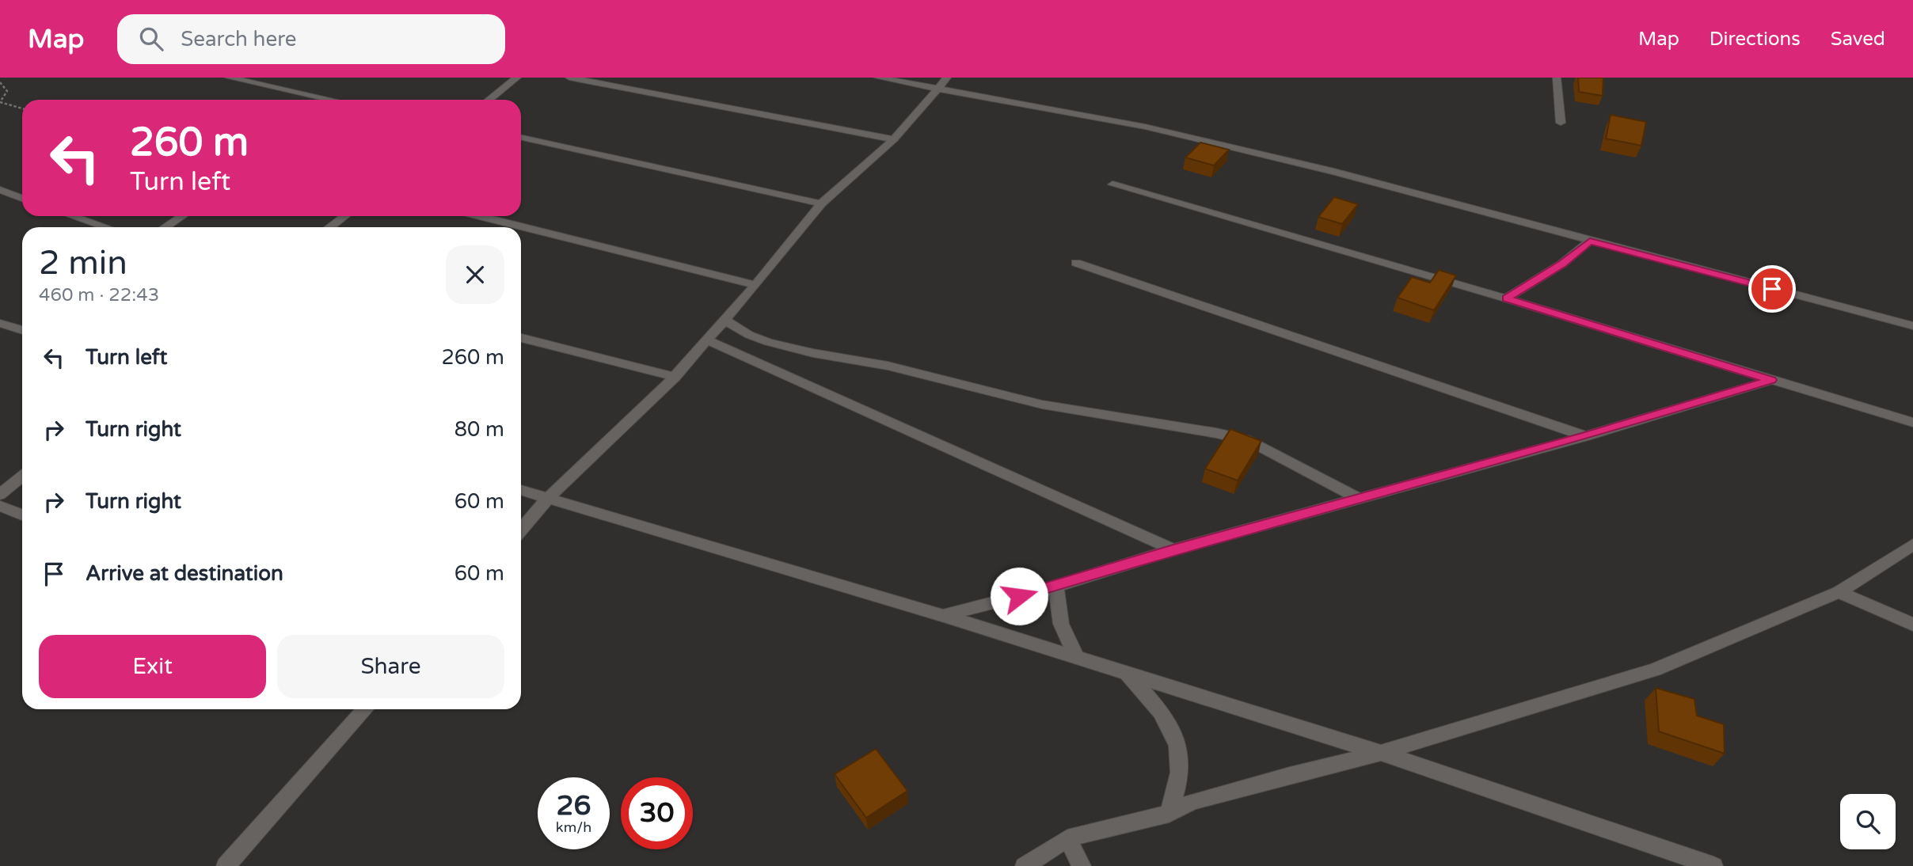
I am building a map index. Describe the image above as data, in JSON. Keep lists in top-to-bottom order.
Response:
{
  "page": {
    "header": "Map",
    "search": "Search here",
    "nav": ["Map", "Directions", "Saved"],
    "turn": ["260 m", "Turn left"],
    "heading": ["2 min", "460 m · 22:43"],
    "list": [
      {
        "name": "Turn left",
        "value": "260 m"
      },
      {
        "name": "Turn right",
        "value": "80 m"
      },
      {
        "name": "Turn right",
        "value": "60 m"
      },
      {
        "name": "Arrive at destination",
        "value": "60 m"
      }
    ],
    "buttons": ["Exit", "Share"],
    "speed": "26 km/h",
    "limit": "30"
  }
}
